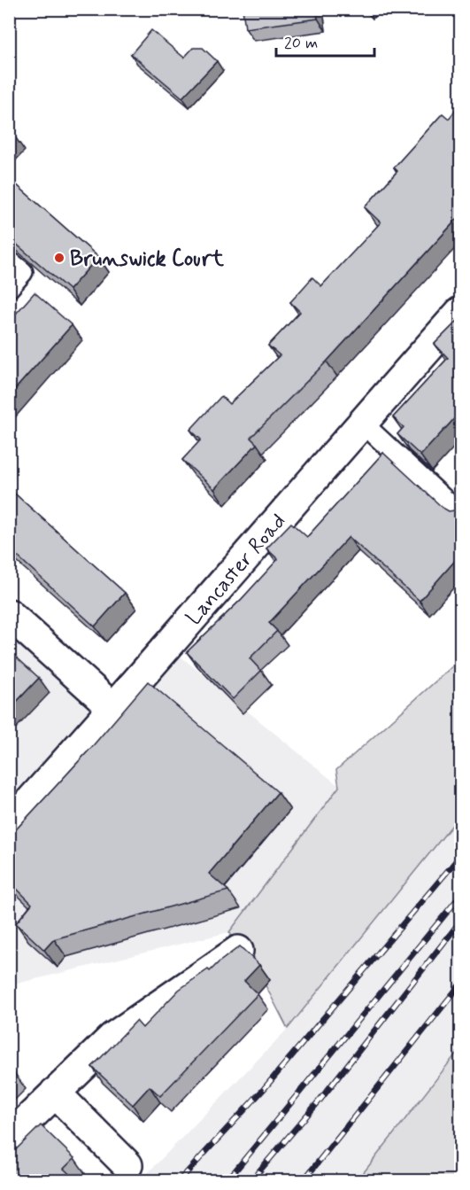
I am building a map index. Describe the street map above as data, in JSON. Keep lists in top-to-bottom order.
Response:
{
  "streets": {
    "street": ["Lancaster Road"]
  },
  "places": ["Brunswick Court"],
  "scale_bar": "20 m"
}
